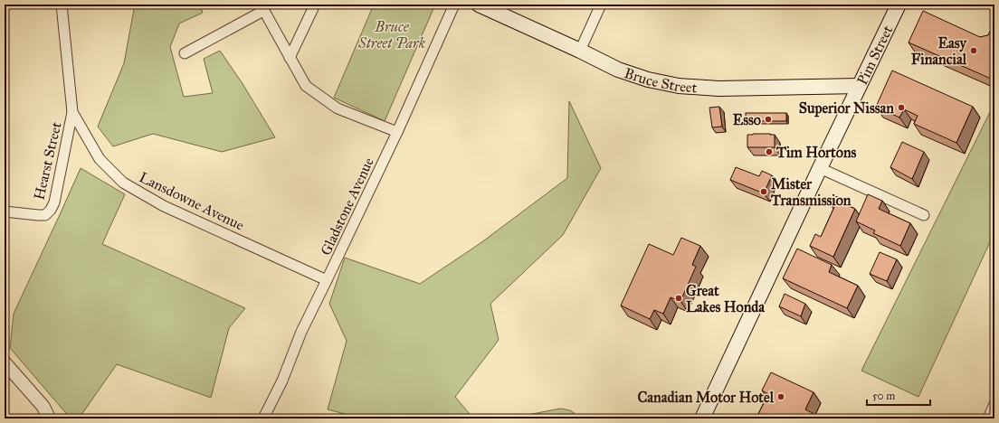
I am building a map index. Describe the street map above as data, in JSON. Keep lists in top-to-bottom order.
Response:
{
  "streets": {
    "main road": ["Pim Street", "Bruce Street"],
    "street": ["Hearst Street", "Lansdowne Avenue", "Gladstone Avenue"]
  },
  "crossings": [
    ["Pim Street", "Bruce Street"],
    ["Hearst Street", "Lansdowne Avenue"],
    ["Lansdowne Avenue", "Gladstone Avenue"]
  ],
  "parks": ["Bruce Street Park"],
  "places": [
    "Easy Financial",
    "Superior Nissan",
    "Esso",
    "Tim Hortons",
    "Mister Transmission",
    "Great Lakes Honda",
    "Canadian Motor Hotel"
  ],
  "scale_bar": "50 m"
}
